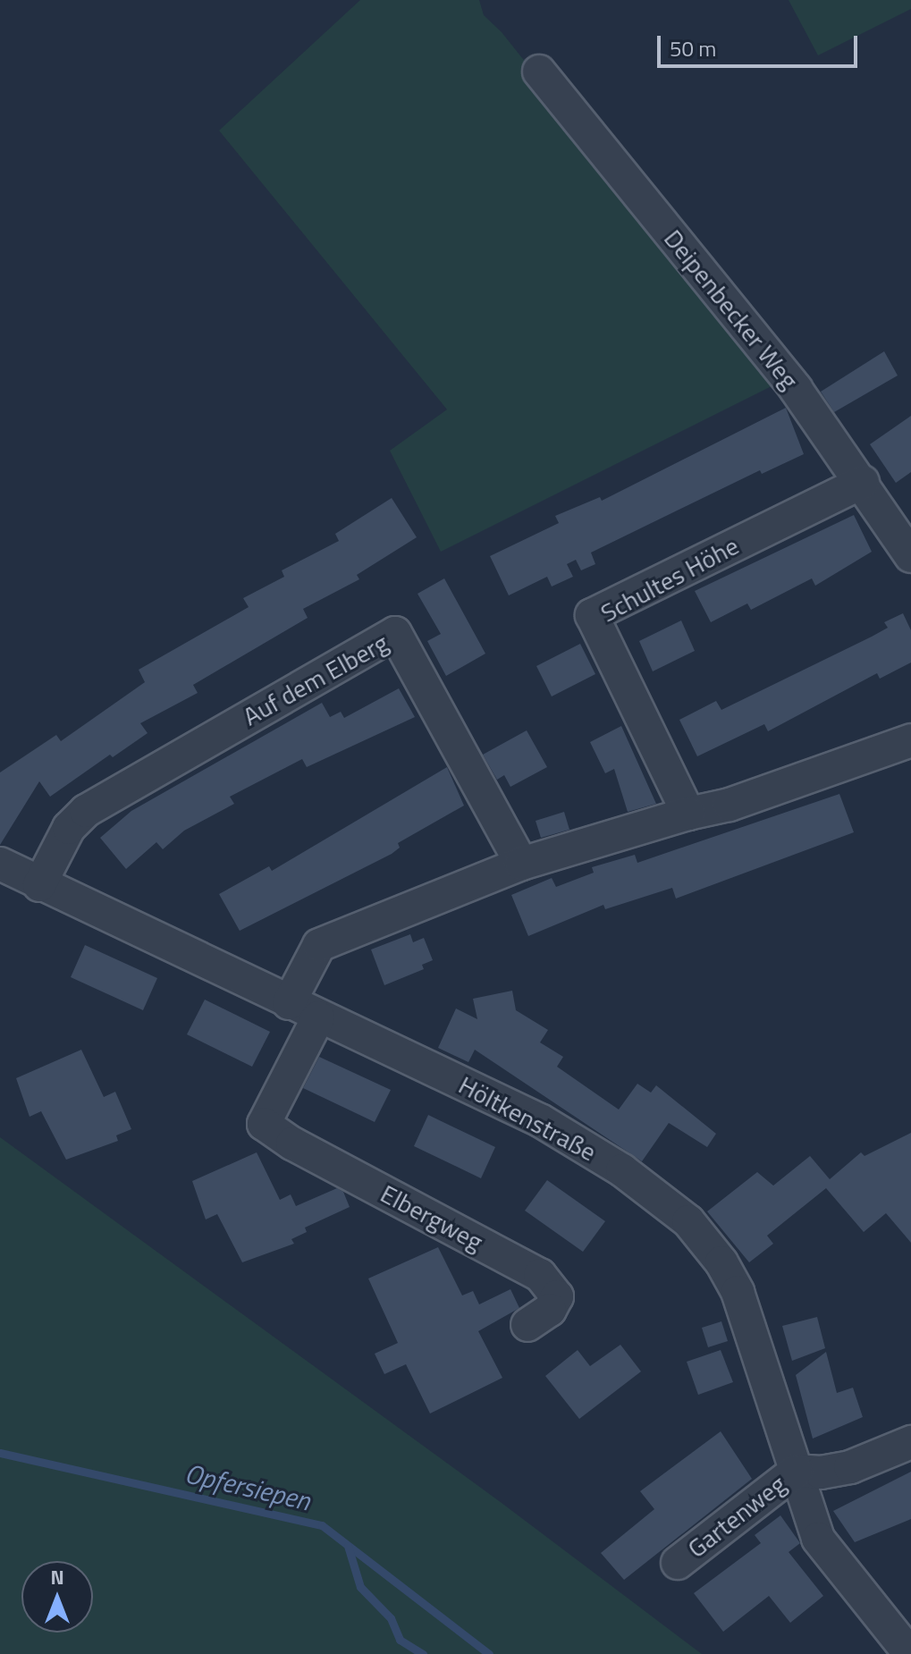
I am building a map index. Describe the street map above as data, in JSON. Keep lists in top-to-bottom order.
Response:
{
  "streets": {
    "street": [
      "Deipenbecker Weg",
      "Schultes Höhe",
      "Auf dem Elberg",
      "Höltkenstraße",
      "Elbergweg",
      "Gartenweg"
    ]
  },
  "crossings": [
    ["Deipenbecker Weg", "Schultes Höhe"],
    ["Auf dem Elberg", "Höltkenstraße"],
    ["Höltkenstraße", "Elbergweg"],
    ["Höltkenstraße", "Gartenweg"]
  ],
  "water": ["Opfersiepen"],
  "scale_bar": "50 m",
  "north": "top"
}
